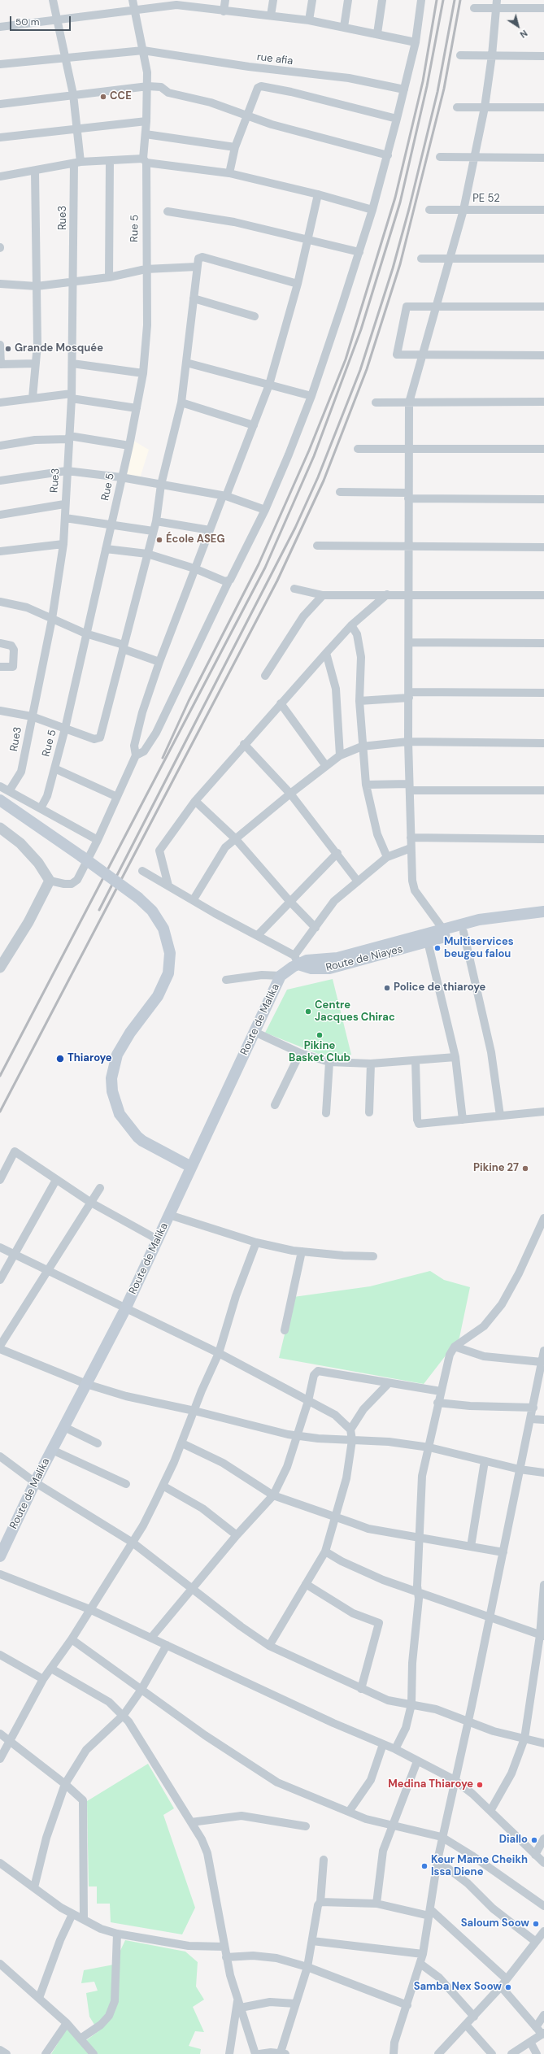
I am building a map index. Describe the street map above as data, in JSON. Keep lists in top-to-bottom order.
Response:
{
  "streets": {
    "main road": ["Route de Niayes", "Route de Malika"],
    "street": [
      "rue afia",
      "PE 52",
      "Rue3",
      "Rue 5"
    ]
  },
  "crossings": [
    ["rue afia", "Rue3"],
    ["rue afia", "Rue 5"],
    ["Route de Niayes", "Route de Malika"]
  ],
  "places": [
    "CCE",
    "Grande Mosquée",
    "École ASEG",
    "Multiservices beugeu falou",
    "Police de thiaroye",
    "Centre Jacques Chirac",
    "Pikine Basket Club",
    "Thiaroye",
    "Pikine 27",
    "Medina Thiaroye",
    "Diallo",
    "Keur Mame Cheikh Issa Diene",
    "Saloum Soow",
    "Samba Nex Soow"
  ],
  "scale_bar": "50 m",
  "north": "bottom right"
}
